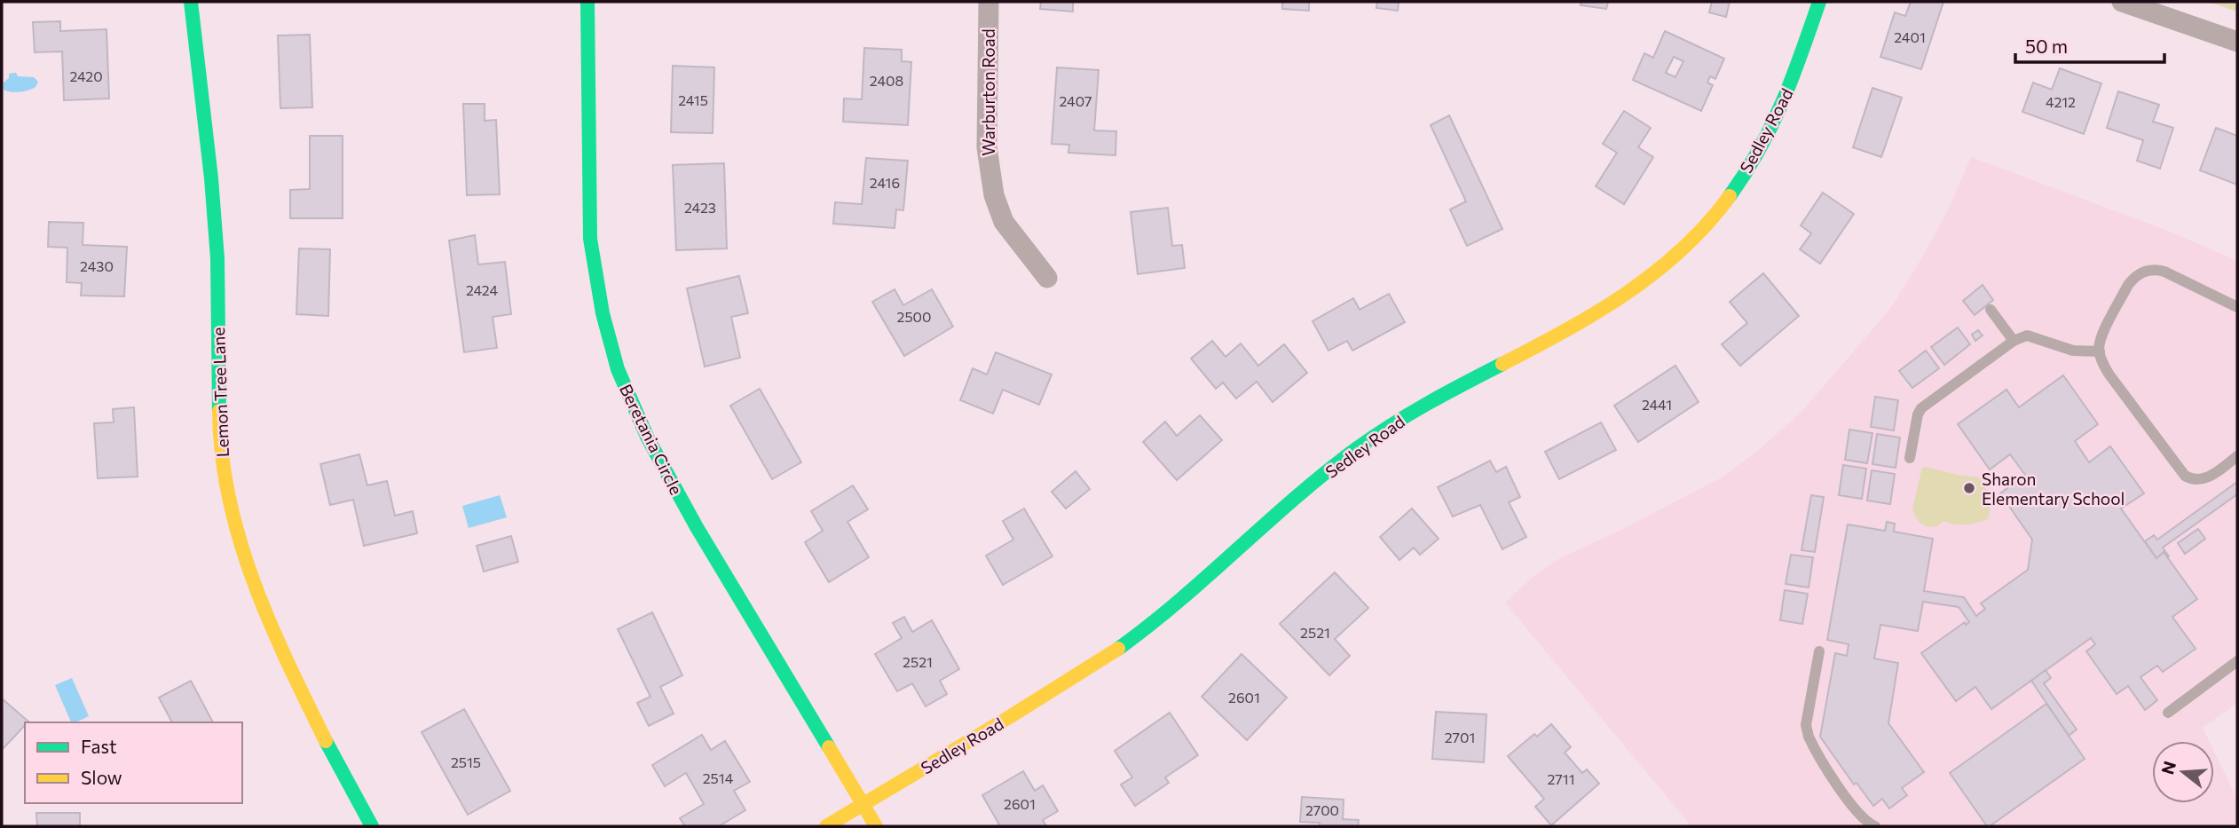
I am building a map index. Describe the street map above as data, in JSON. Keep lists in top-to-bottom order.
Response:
{
  "streets": {
    "street": [
      "Warburton Road",
      "Sedley Road",
      "Lemon Tree Lane",
      "Beretania Circle"
    ]
  },
  "crossings": [
    ["Sedley Road", "Beretania Circle"]
  ],
  "places": ["Sharon Elementary School"],
  "house_numbers": [
    "2401",
    "2420",
    "2408",
    "2415",
    "2407",
    "4212",
    "2416",
    "2423",
    "2430",
    "2424",
    "2500",
    "2441",
    "2521",
    "2521",
    "2601",
    "2701",
    "2515",
    "2514",
    "2711",
    "2601",
    "2700"
  ],
  "legend": ["Fast", "Slow"],
  "scale_bar": "50 m",
  "north": "left"
}
